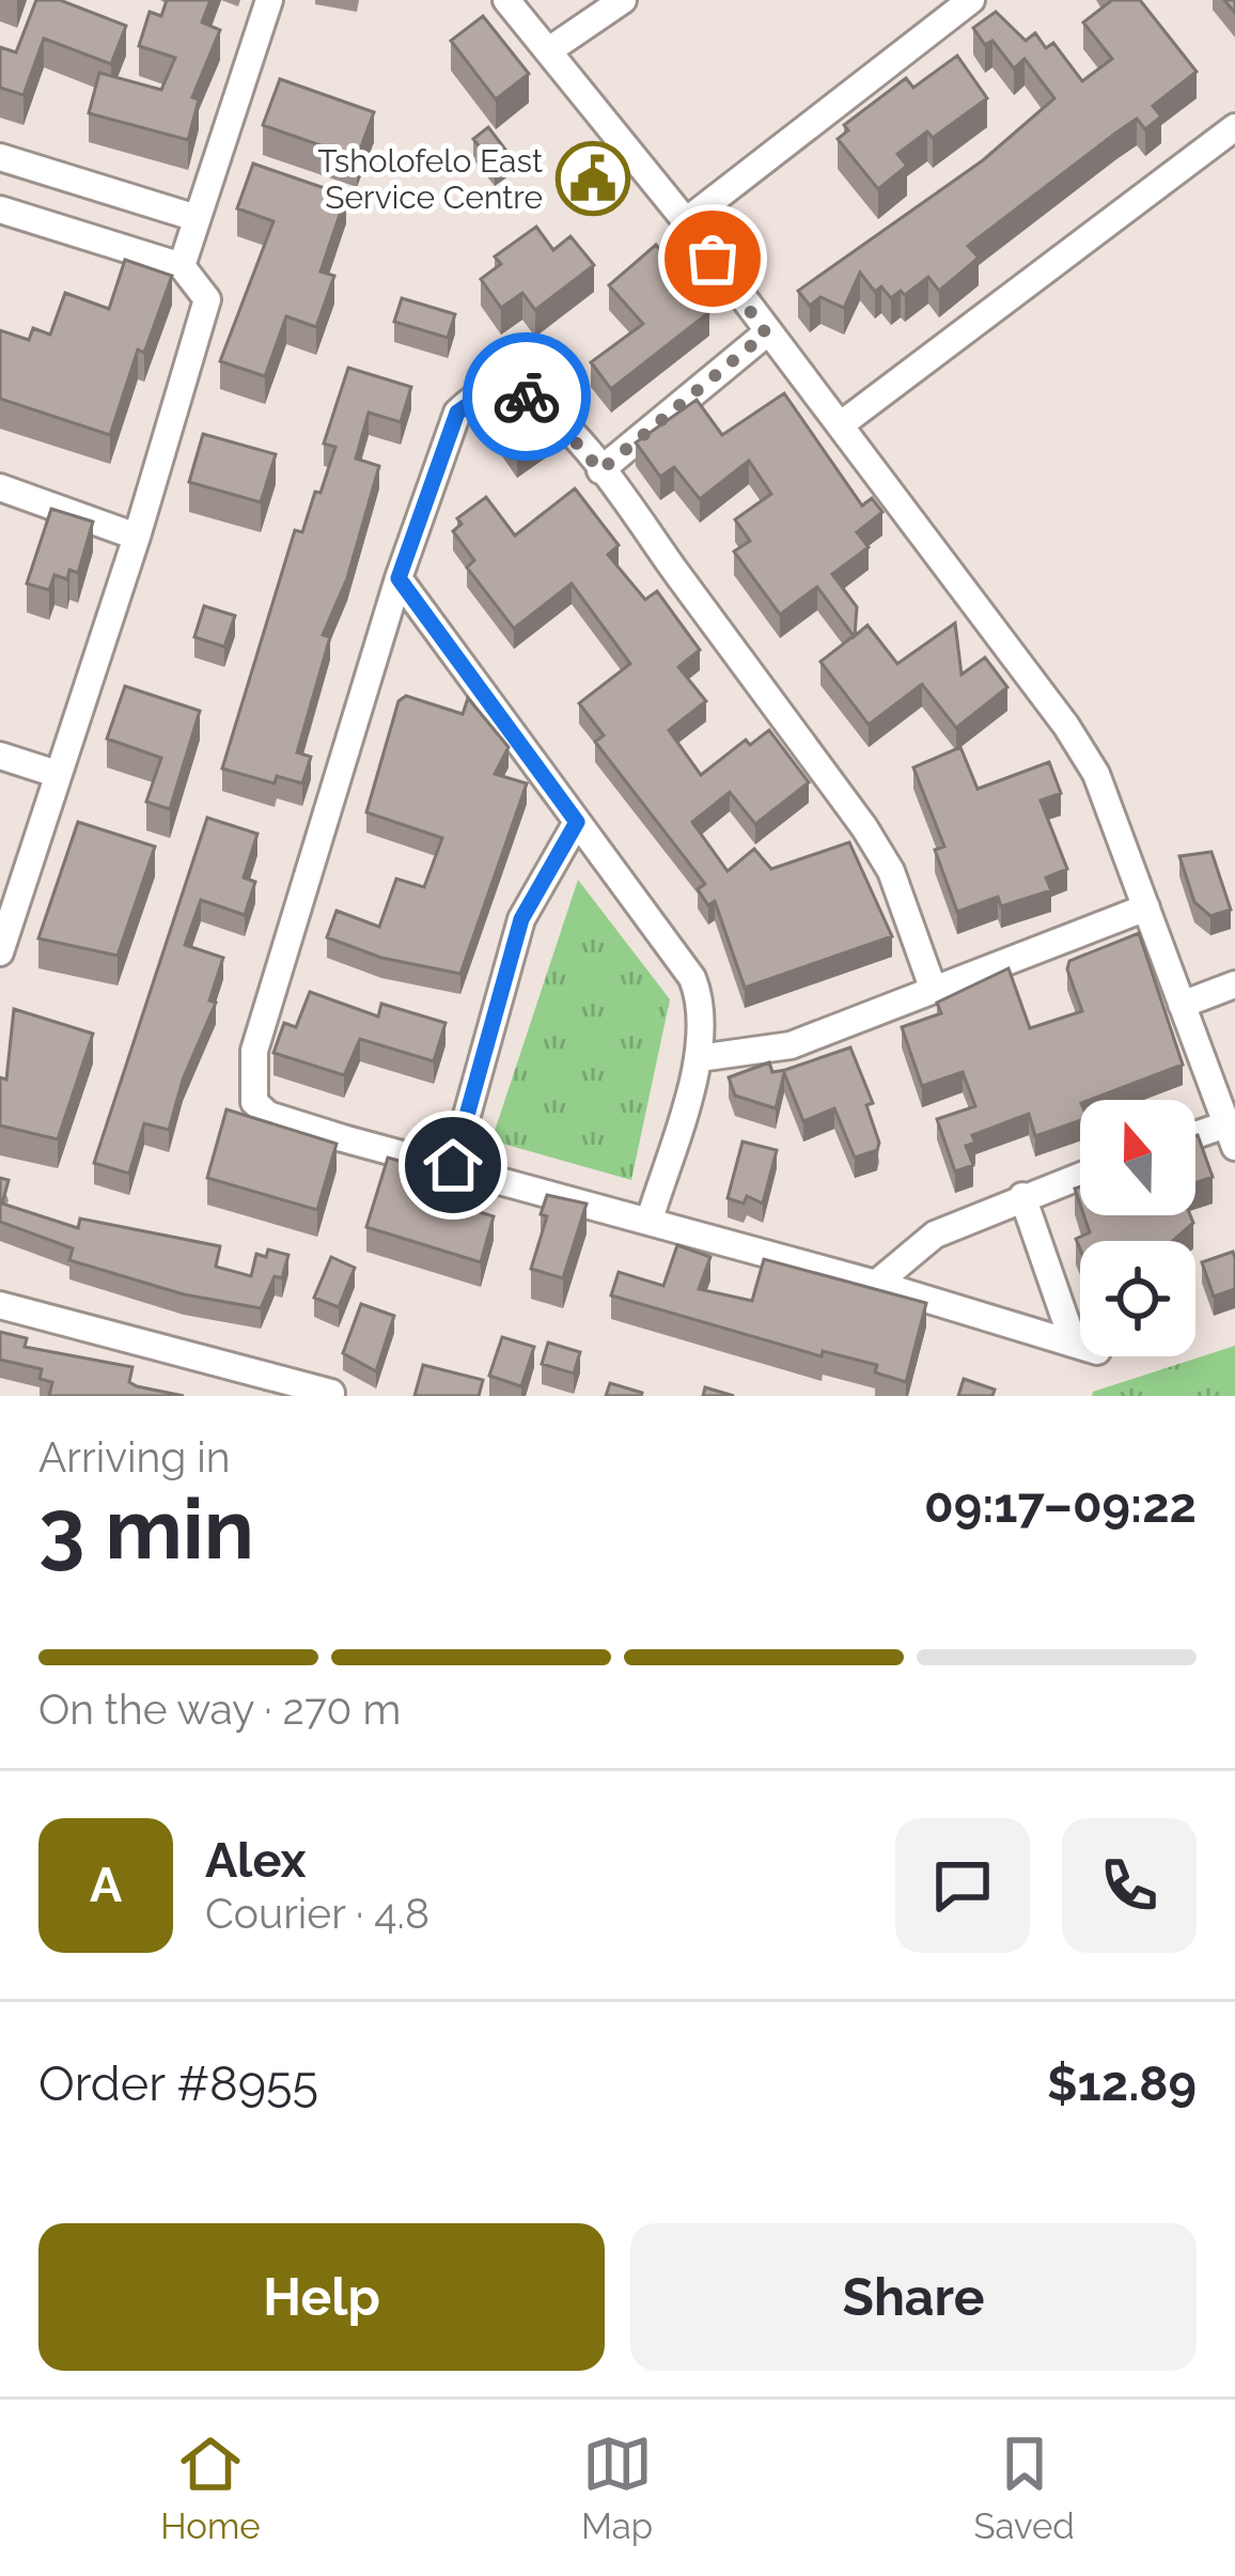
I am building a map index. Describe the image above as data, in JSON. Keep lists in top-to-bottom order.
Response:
{
  "places": {
    "public building": ["Tsholofelo East Service Centre"]
  },
  "north": "top",
  "page": {
    "heading": ["3 min", "Arriving in", "09:17–09:22"],
    "panel": [
      "Alex",
      "Courier · 4.8",
      "Order #8955",
      "$12.89"
    ],
    "bar": "On the way · 270 m",
    "round": "A",
    "buttons": ["Help", "Share"],
    "tabs": ["Home", "Map", "Saved"]
  }
}
